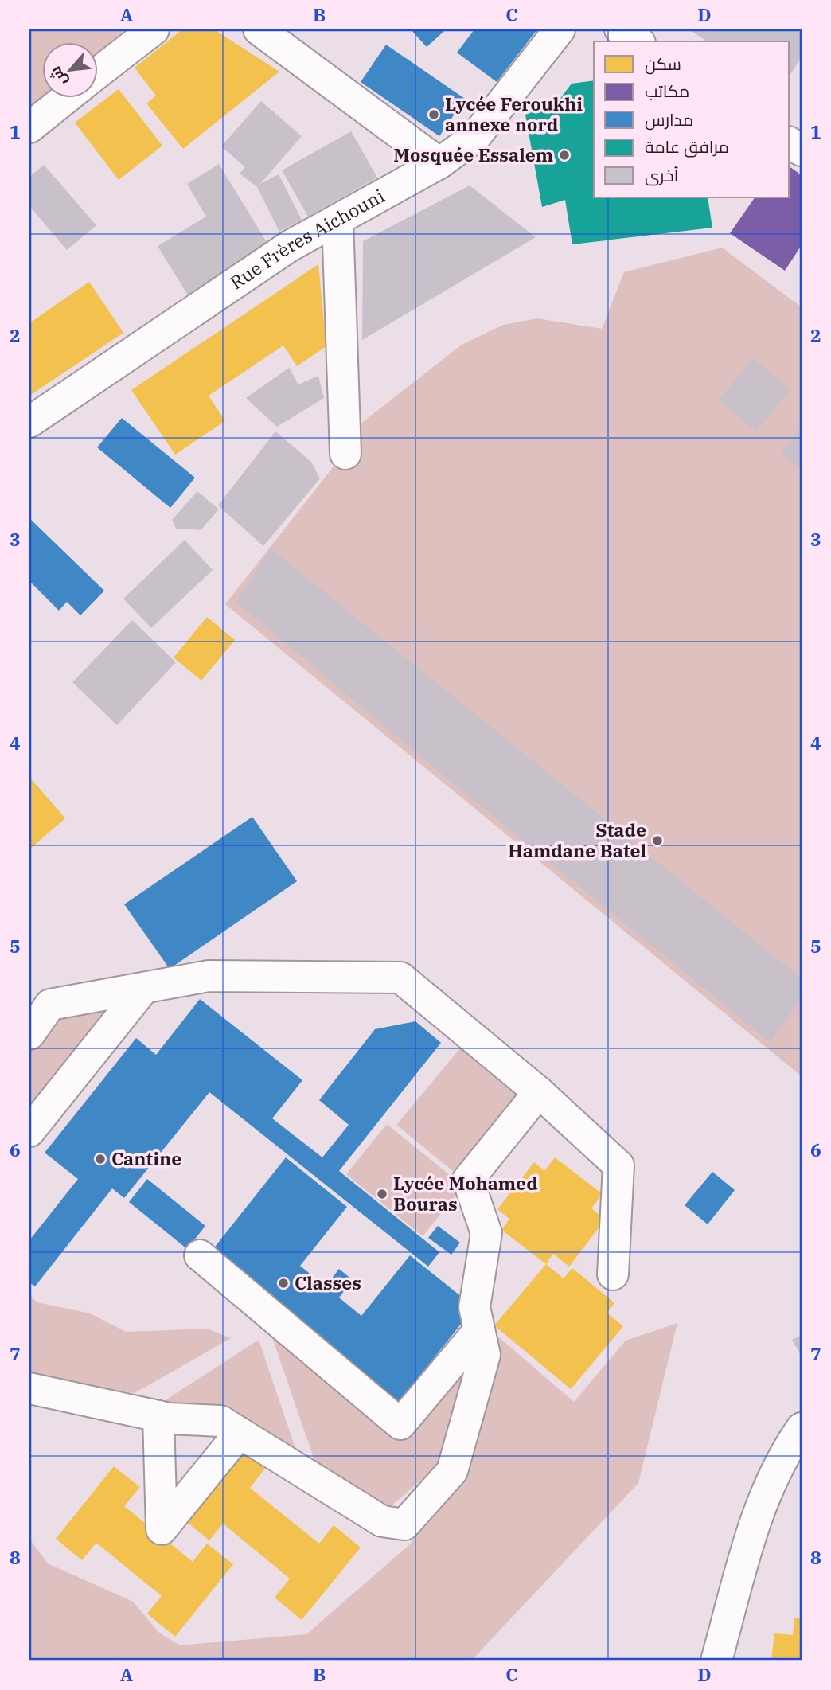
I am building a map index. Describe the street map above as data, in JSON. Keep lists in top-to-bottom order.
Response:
{
  "streets": {
    "street": ["Rue Frères Aichouni"]
  },
  "places": [
    "Lycée Feroukhi annexe nord",
    "Mosquée Essalem",
    "Stade Hamdane Batel",
    "Cantine",
    "Lycée Mohamed Bouras",
    "Classes"
  ],
  "legend": [
    "سكن",
    "مكاتب",
    "مدارس",
    "مرافق عامة",
    "أخرى"
  ],
  "north": "bottom left",
  "grid": {
    "columns": [
      "A",
      "B",
      "C",
      "D"
    ],
    "rows": [
      "1",
      "2",
      "3",
      "4",
      "5",
      "6",
      "7",
      "8"
    ]
  }
}
